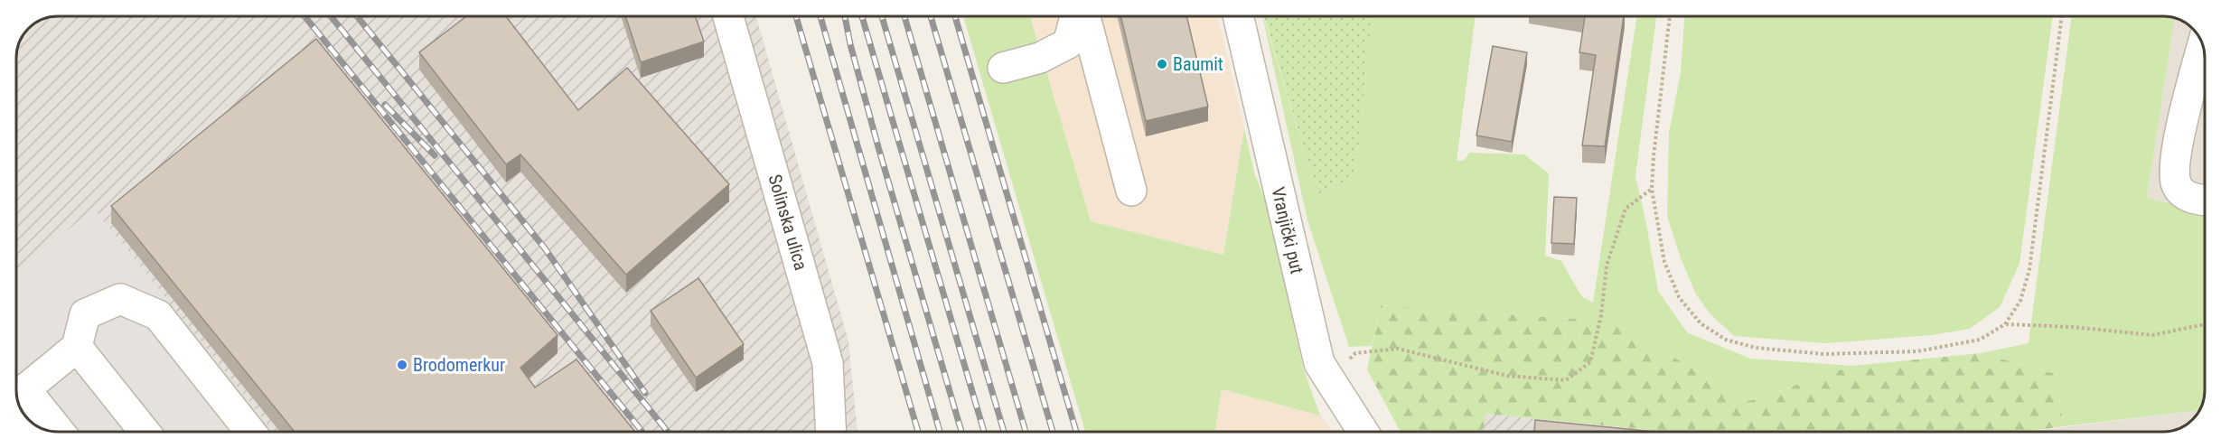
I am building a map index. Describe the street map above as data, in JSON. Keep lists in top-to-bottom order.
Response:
{
  "streets": {
    "street": ["Solinska ulica", "Vranjički put"]
  },
  "places": ["Baumit", "Brodomerkur"]
}
